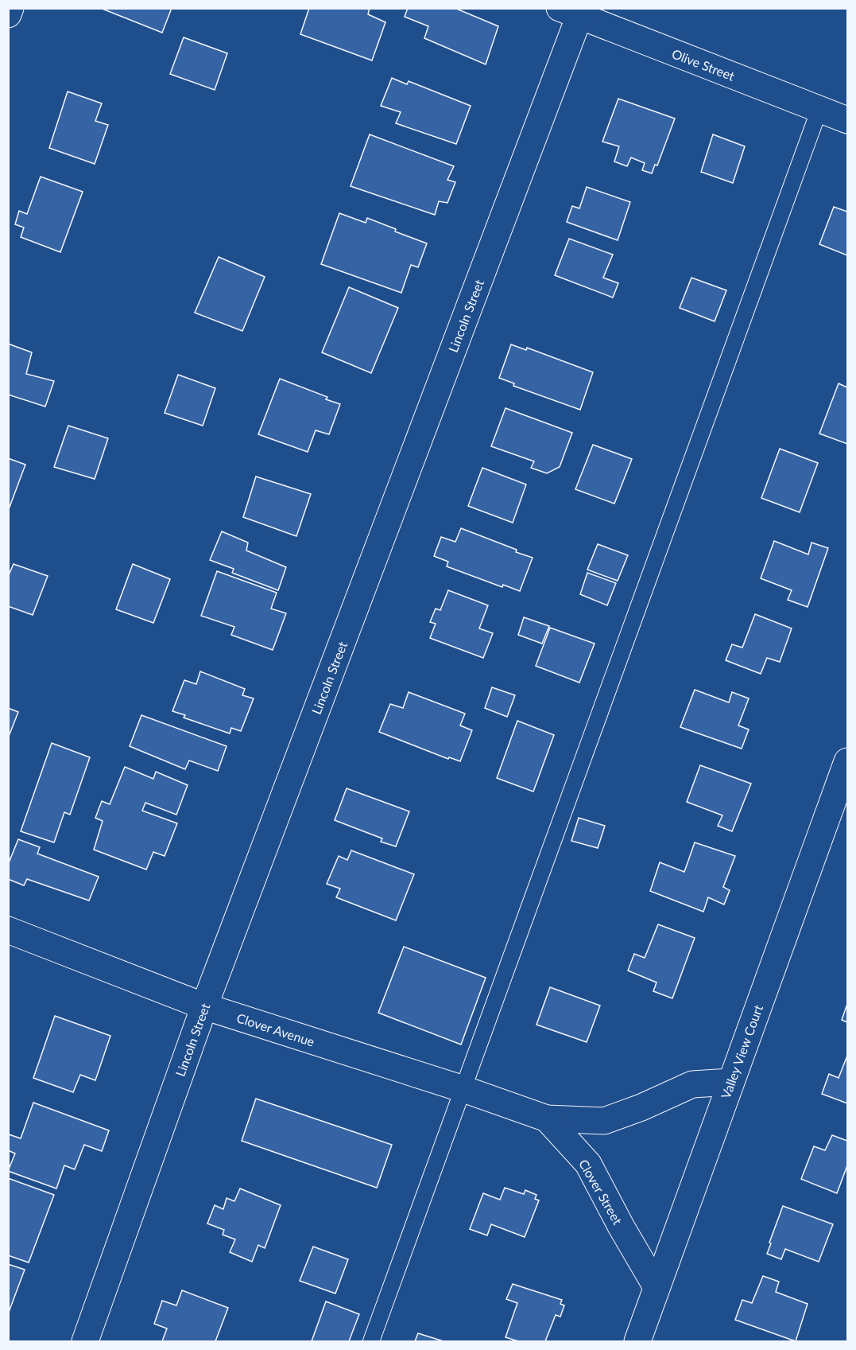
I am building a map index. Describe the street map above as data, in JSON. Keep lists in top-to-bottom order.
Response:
{
  "streets": {
    "street": [
      "Olive Street",
      "Lincoln Street",
      "Clover Avenue",
      "Valley View Court",
      "Clover Street"
    ]
  },
  "crossings": [
    ["Olive Street", "Lincoln Street"],
    ["Lincoln Street", "Clover Avenue"],
    ["Clover Avenue", "Clover Street"],
    ["Valley View Court", "Clover Street"]
  ]
}
